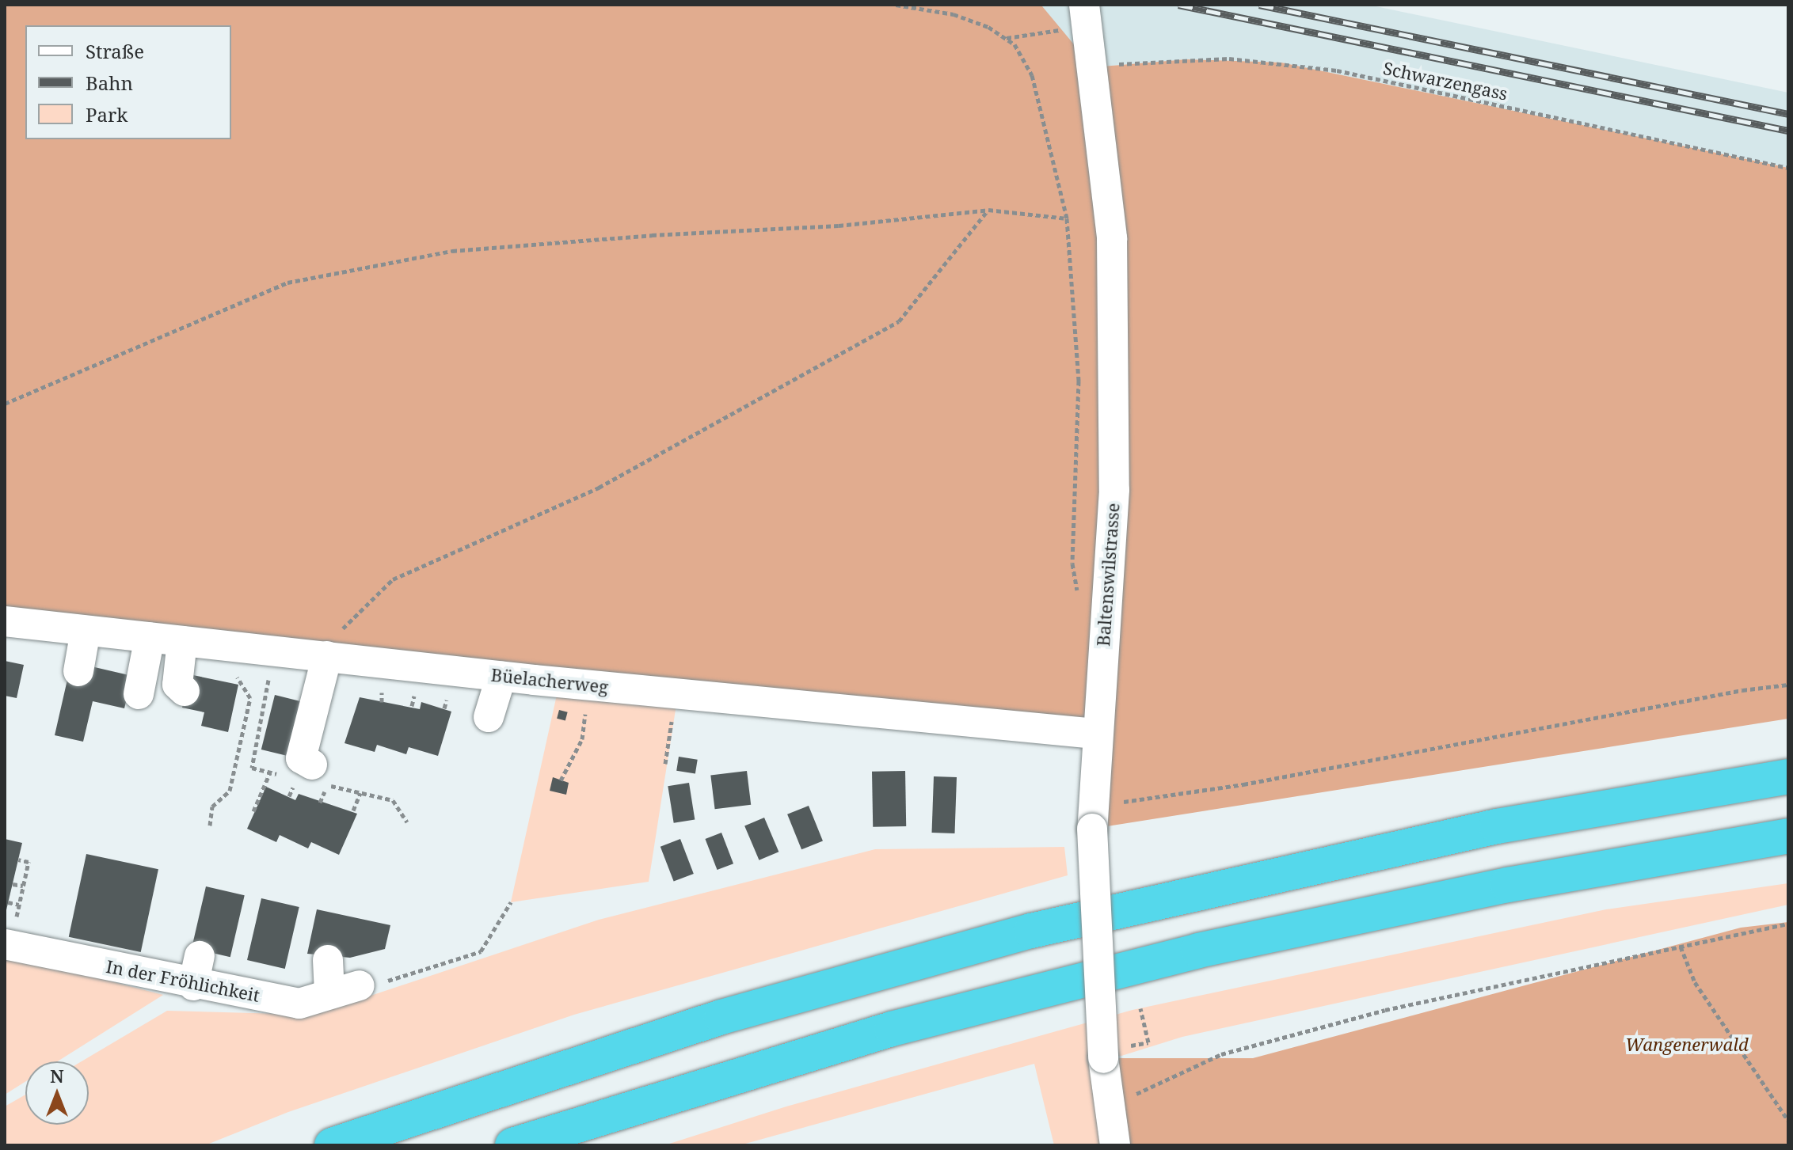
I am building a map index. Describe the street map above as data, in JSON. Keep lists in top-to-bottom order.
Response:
{
  "streets": {
    "street": ["Baltenswilstrasse", "Büelacherweg", "In der Fröhlichkeit"],
    "path": ["Schwarzengass"]
  },
  "crossings": [
    ["Schwarzengass", "Baltenswilstrasse"],
    ["Baltenswilstrasse", "Büelacherweg"]
  ],
  "parks": ["Wangenerwald"],
  "legend": ["Straße", "Bahn", "Park"],
  "north": "top"
}
